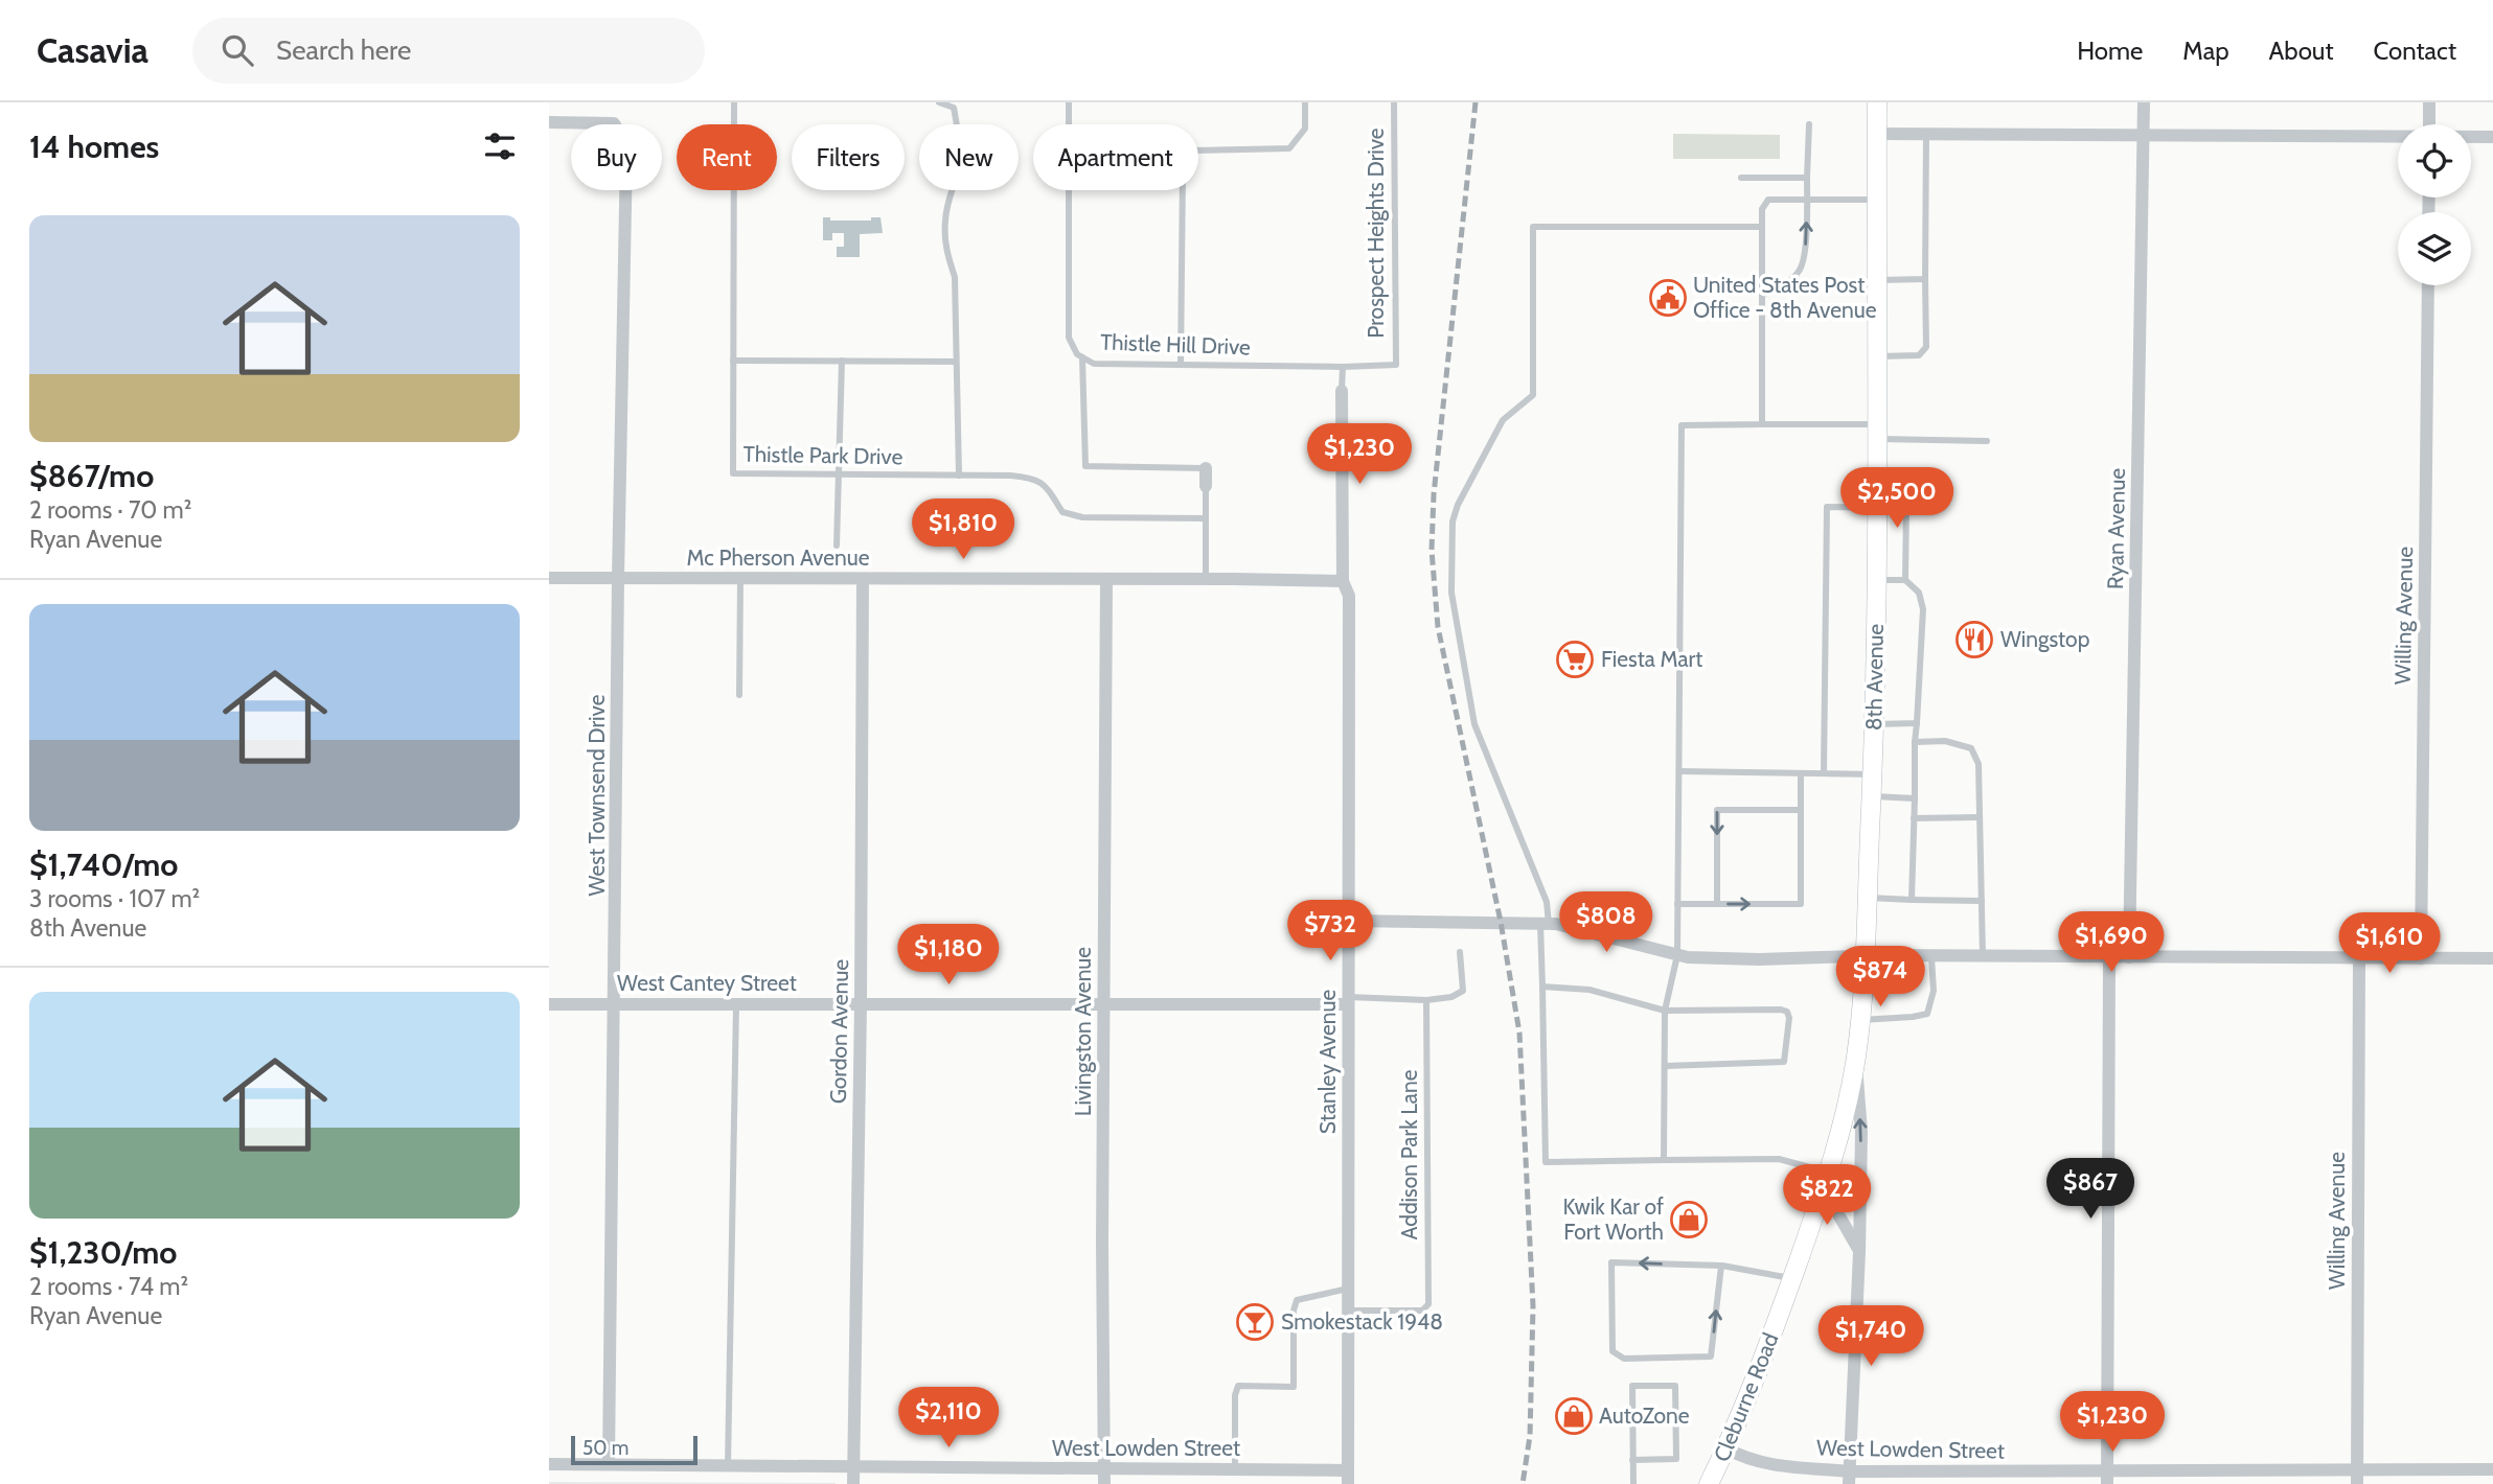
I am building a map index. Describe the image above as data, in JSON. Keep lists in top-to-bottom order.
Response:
{
  "streets": {
    "main road": ["8th Avenue", "Cleburne Road"],
    "street": [
      "Ryan Avenue",
      "Mc Pherson Avenue",
      "Willing Avenue",
      "West Townsend Drive",
      "West Cantey Street",
      "Gordon Avenue",
      "Livingston Avenue",
      "Stanley Avenue",
      "West Lowden Street"
    ],
    "lane": [
      "Prospect Heights Drive",
      "Thistle Hill Drive",
      "Thistle Park Drive",
      "Addison Park Lane"
    ]
  },
  "crossings": [
    ["Prospect Heights Drive", "Thistle Hill Drive"],
    ["Mc Pherson Avenue", "West Townsend Drive"],
    ["Mc Pherson Avenue", "Gordon Avenue"],
    ["Mc Pherson Avenue", "Livingston Avenue"],
    ["Mc Pherson Avenue", "Stanley Avenue"],
    ["Willing Avenue", "West Lowden Street"],
    ["8th Avenue", "Cleburne Road"],
    ["8th Avenue", "West Lowden Street"],
    ["West Townsend Drive", "West Cantey Street"],
    ["West Townsend Drive", "West Lowden Street"],
    ["West Cantey Street", "Gordon Avenue"],
    ["West Cantey Street", "Livingston Avenue"],
    ["West Cantey Street", "Stanley Avenue"],
    ["Gordon Avenue", "West Lowden Street"],
    ["Livingston Avenue", "West Lowden Street"],
    ["Stanley Avenue", "Addison Park Lane"],
    ["Stanley Avenue", "West Lowden Street"],
    ["Cleburne Road", "West Lowden Street"]
  ],
  "places": {
    "public building": ["United States Post Office - 8th Avenue"],
    "restaurant": ["Wingstop"],
    "supermarket": ["Fiesta Mart"],
    "shop": ["Kwik Kar of Fort Worth", "AutoZone"],
    "bar": ["Smokestack 1948"]
  },
  "scale_bar": "50 m",
  "page": {
    "header": "Casavia",
    "search": "Search here",
    "nav": [
      "Home",
      "Map",
      "About",
      "Contact"
    ],
    "heading": "14 homes",
    "chip": [
      "Buy",
      "Rent",
      "Filters",
      "New",
      "Apartment"
    ],
    "list": [
      {
        "name": "$867/mo",
        "note": "2 rooms · 70 m² · Ryan Avenue"
      },
      {
        "name": "$1,740/mo",
        "note": "3 rooms · 107 m² · 8th Avenue"
      },
      {
        "name": "$1,230/mo",
        "note": "2 rooms · 74 m² · Ryan Avenue"
      }
    ],
    "price": [
      "$1,230",
      "$2,500",
      "$1,810",
      "$808",
      "$732",
      "$1,690",
      "$1,610",
      "$1,180",
      "$874",
      "$867",
      "$822",
      "$1,740",
      "$2,110",
      "$1,230"
    ],
    "scale": "50 m"
  }
}
